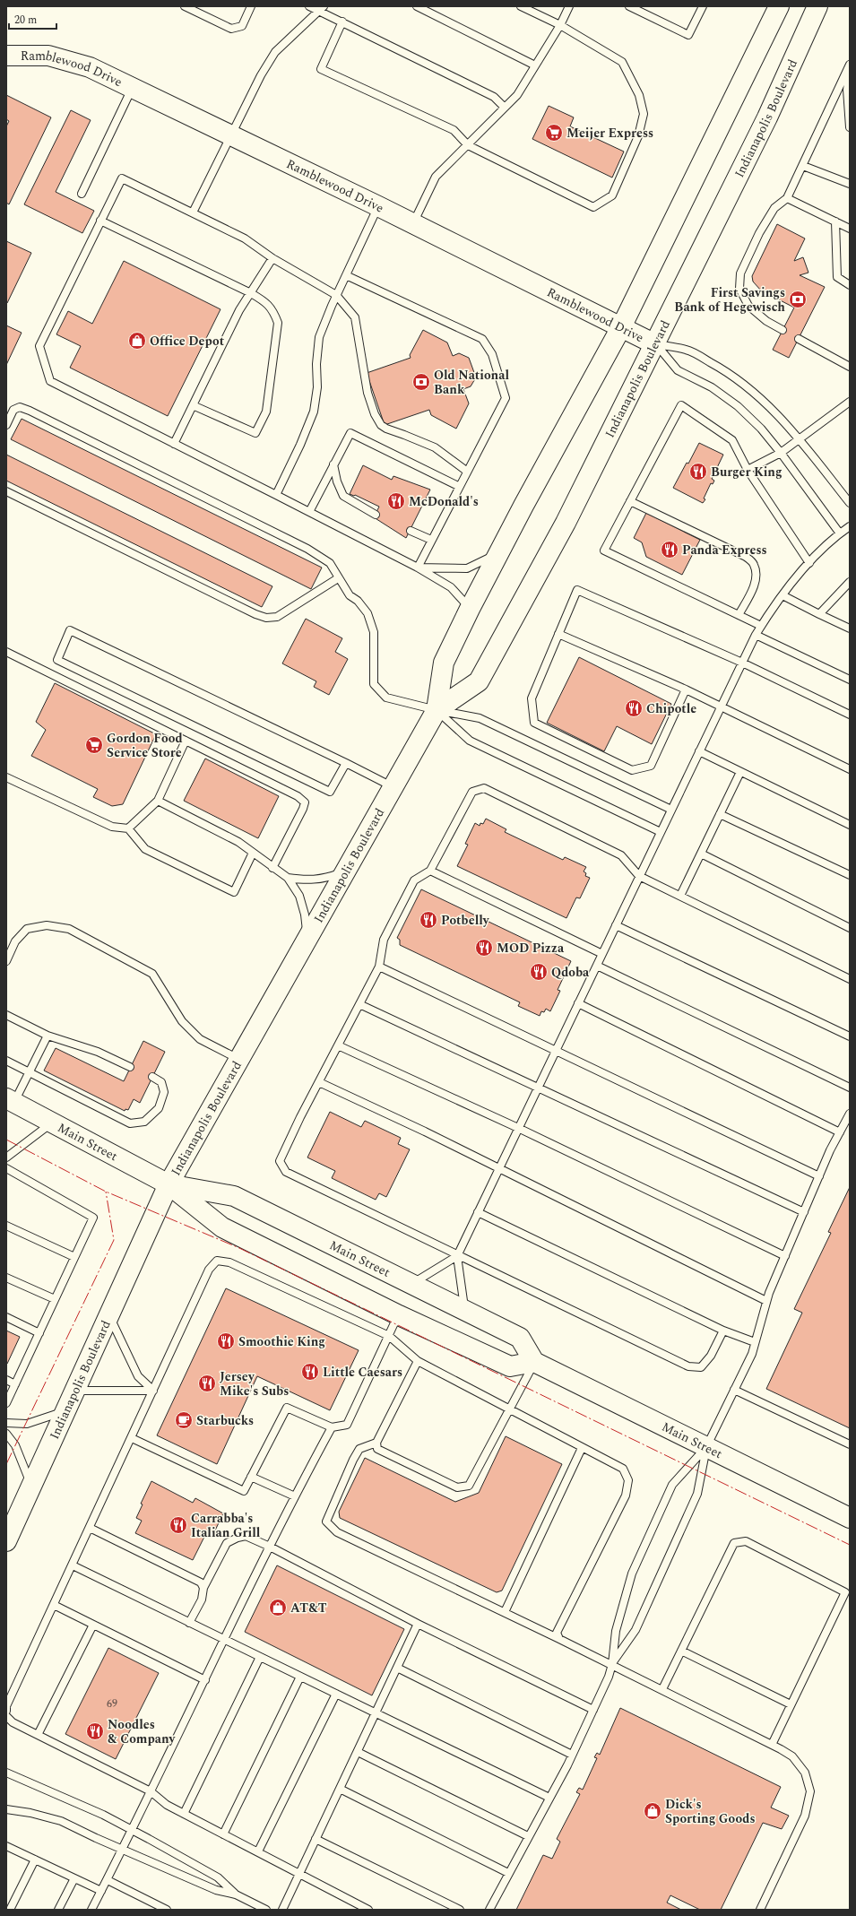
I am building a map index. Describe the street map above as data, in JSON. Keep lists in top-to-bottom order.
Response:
{
  "streets": {
    "main road": ["Ramblewood Drive", "Indianapolis Boulevard", "Main Street"]
  },
  "crossings": [
    ["Ramblewood Drive", "Indianapolis Boulevard"],
    ["Indianapolis Boulevard", "Main Street"]
  ],
  "places": {
    "supermarket": ["Meijer Express", "Gordon Food Service Store"],
    "bank": ["First Savings Bank of Hegewisch", "Old National Bank"],
    "shop": ["Office Depot", "AT&T", "Dick's Sporting Goods"],
    "restaurant": [
      "Burger King",
      "McDonald's",
      "Panda Express",
      "Chipotle",
      "Potbelly",
      "MOD Pizza",
      "Qdoba",
      "Smoothie King",
      "Little Caesars",
      "Jersey Mike's Subs",
      "Carrabba's Italian Grill",
      "Noodles & Company"
    ],
    "cafe": ["Starbucks"]
  },
  "house_numbers": ["69"],
  "scale_bar": "20 m"
}
